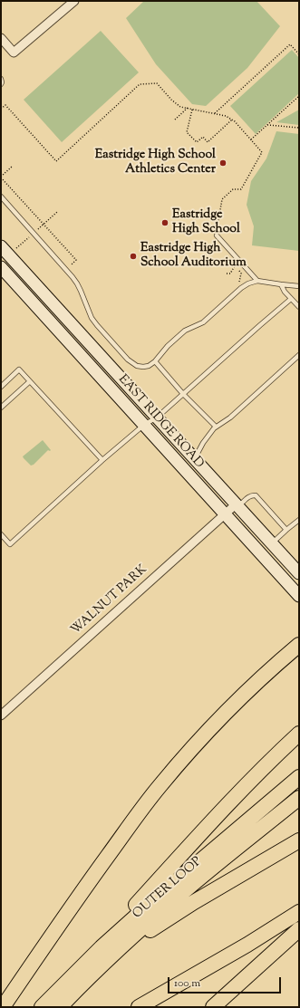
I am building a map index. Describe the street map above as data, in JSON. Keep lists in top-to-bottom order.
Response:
{
  "streets": {
    "highway": ["OUTER LOOP"],
    "main road": ["EAST RIDGE ROAD"],
    "street": ["WALNUT PARK"]
  },
  "crossings": [
    ["EAST RIDGE ROAD", "WALNUT PARK"]
  ],
  "places": ["Eastridge High School Athletics Center", "Eastridge High School", "Eastridge High School Auditorium"],
  "scale_bar": "100 m"
}
